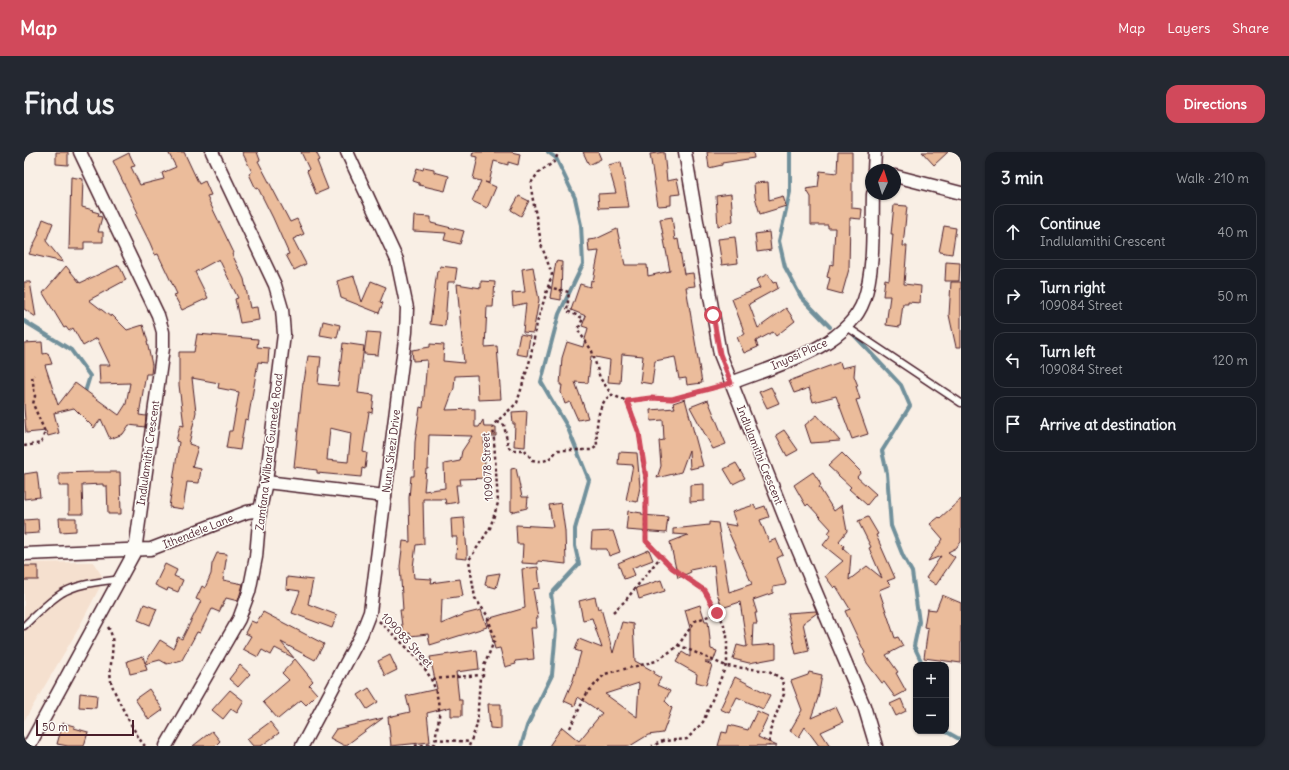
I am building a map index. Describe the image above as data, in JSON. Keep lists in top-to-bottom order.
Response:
{
  "streets": {
    "street": [
      "Inyosi Place",
      "Nunu Shezi Drive",
      "Zamfana Wilbard Gumede Road",
      "Indlulamithi Crescent",
      "Ithendele Lane"
    ],
    "path": ["109078 Street", "109083 Street"]
  },
  "crossings": [
    ["Inyosi Place", "Indlulamithi Crescent"],
    ["Nunu Shezi Drive", "109083 Street"],
    ["Zamfana Wilbard Gumede Road", "Ithendele Lane"],
    ["Indlulamithi Crescent", "Ithendele Lane"],
    ["109078 Street", "109083 Street"]
  ],
  "scale_bar": "50 m",
  "north": "top",
  "page": {
    "header": "Map",
    "nav": ["Map", "Layers", "Share"],
    "buttons": "Directions",
    "title": "Find us",
    "heading": ["3 min", "Walk · 210 m"],
    "list": [
      ["Continue", "Indlulamithi Crescent", "40 m"],
      ["Turn right", "109084 Street", "50 m"],
      ["Turn left", "109084 Street", "120 m"],
      "Arrive at destination"
    ],
    "map_buttons": ["+", "−"],
    "scale": "50 m"
  }
}
